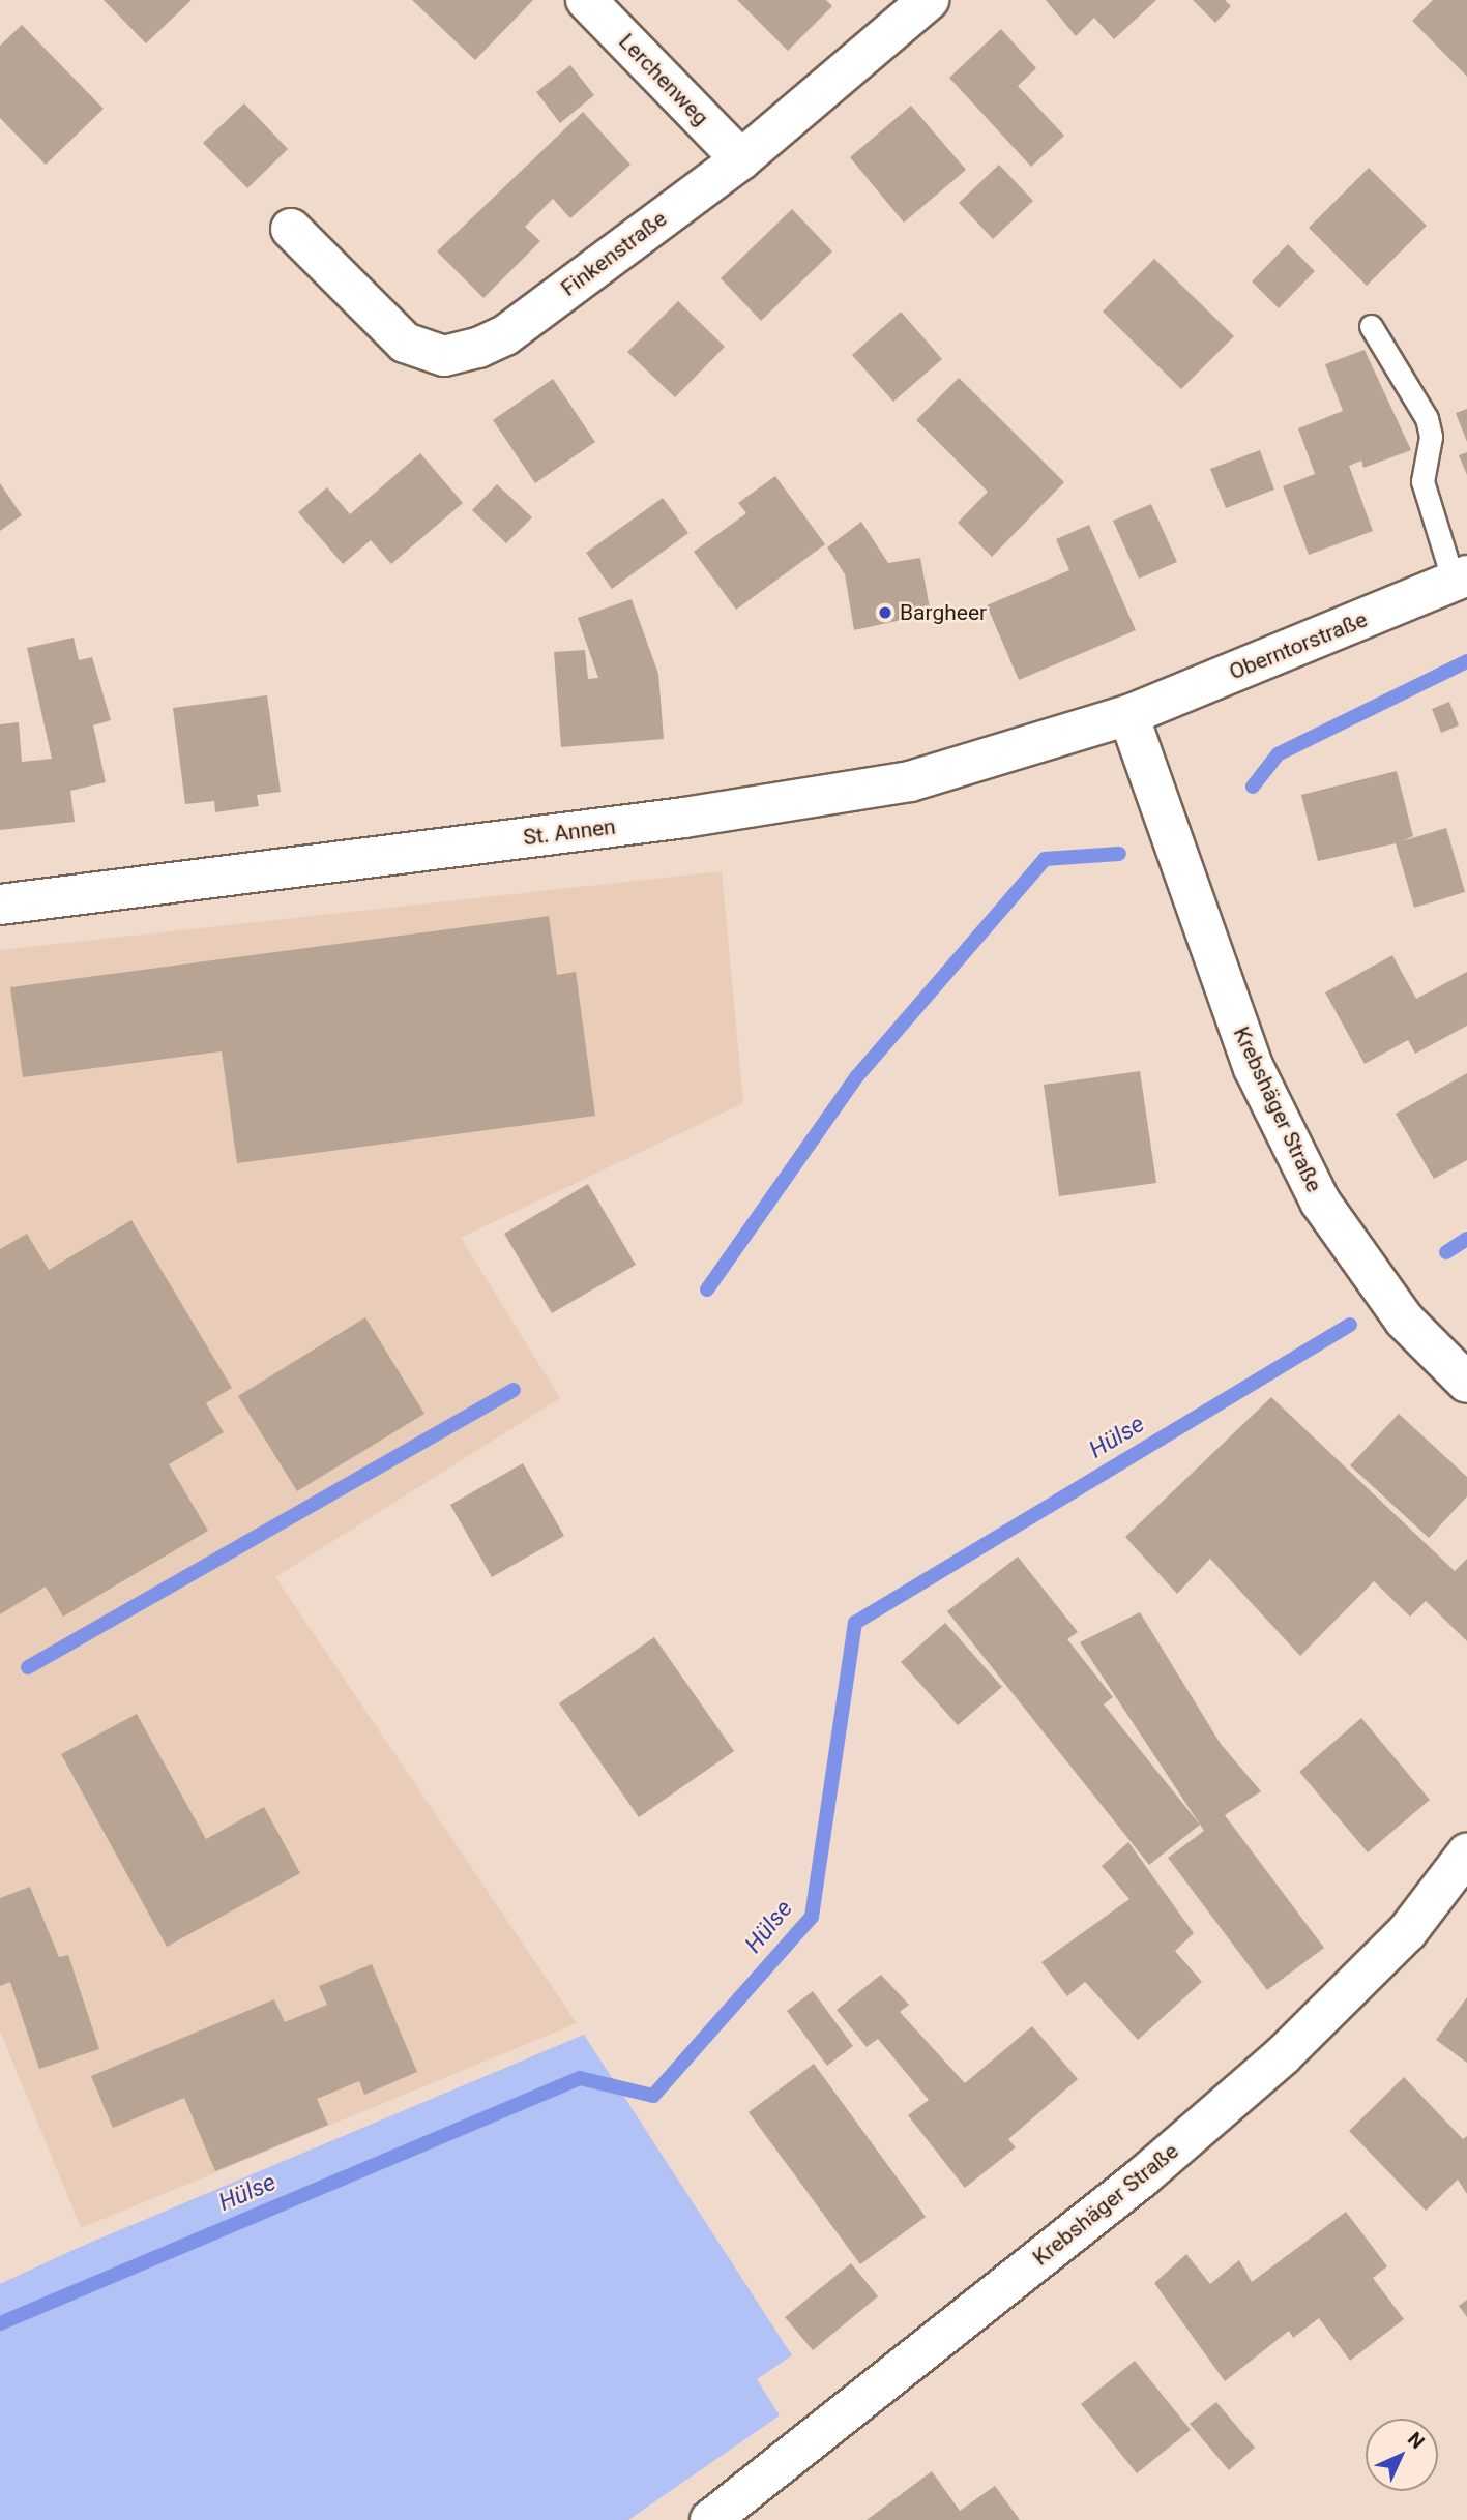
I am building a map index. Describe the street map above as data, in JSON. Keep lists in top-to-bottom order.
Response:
{
  "streets": {
    "street": [
      "Lerchenweg",
      "Finkenstraße",
      "Oberntorstraße",
      "St. Annen",
      "Krebshäger Straße"
    ]
  },
  "crossings": [
    ["Lerchenweg", "Finkenstraße"],
    ["Oberntorstraße", "St. Annen"],
    ["Oberntorstraße", "Krebshäger Straße"],
    ["St. Annen", "Krebshäger Straße"]
  ],
  "water": ["Hülse"],
  "places": ["Bargheer"],
  "north": "top right"
}
